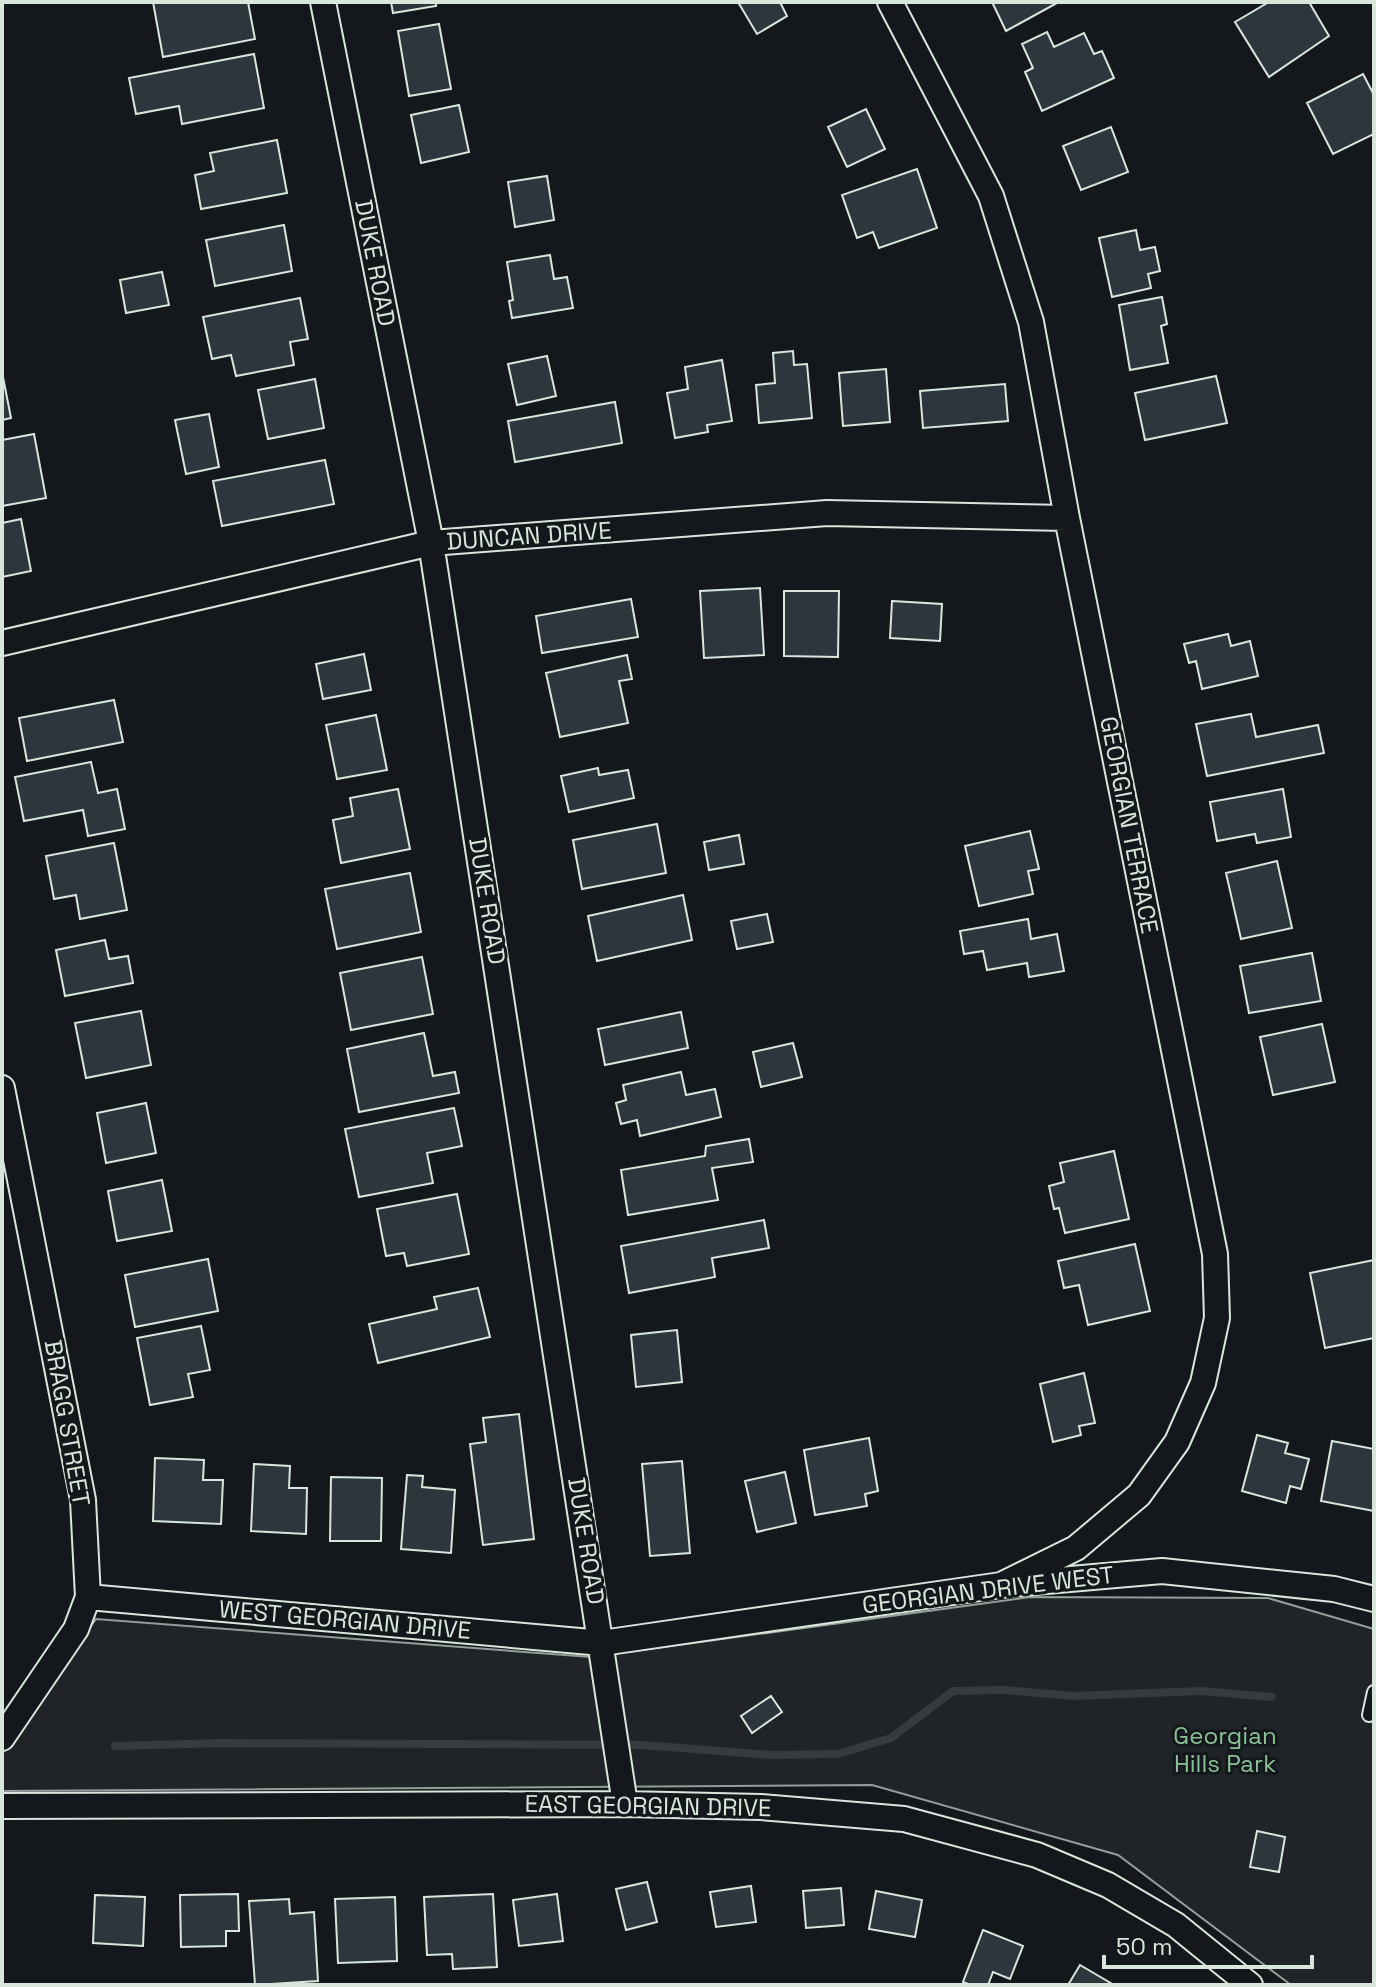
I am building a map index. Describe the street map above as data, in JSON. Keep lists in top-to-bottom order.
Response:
{
  "streets": {
    "street": [
      "DUKE ROAD",
      "DUNCAN DRIVE",
      "GEORGIAN TERRACE",
      "BRAGG STREET",
      "GEORGIAN DRIVE WEST",
      "WEST GEORGIAN DRIVE",
      "EAST GEORGIAN DRIVE"
    ]
  },
  "crossings": [
    ["DUKE ROAD", "DUNCAN DRIVE"],
    ["DUKE ROAD", "GEORGIAN DRIVE WEST"],
    ["DUKE ROAD", "WEST GEORGIAN DRIVE"],
    ["DUKE ROAD", "EAST GEORGIAN DRIVE"],
    ["DUNCAN DRIVE", "GEORGIAN TERRACE"],
    ["GEORGIAN TERRACE", "GEORGIAN DRIVE WEST"],
    ["BRAGG STREET", "WEST GEORGIAN DRIVE"],
    ["GEORGIAN DRIVE WEST", "WEST GEORGIAN DRIVE"]
  ],
  "parks": ["Georgian Hills Park"],
  "scale_bar": "50 m"
}
